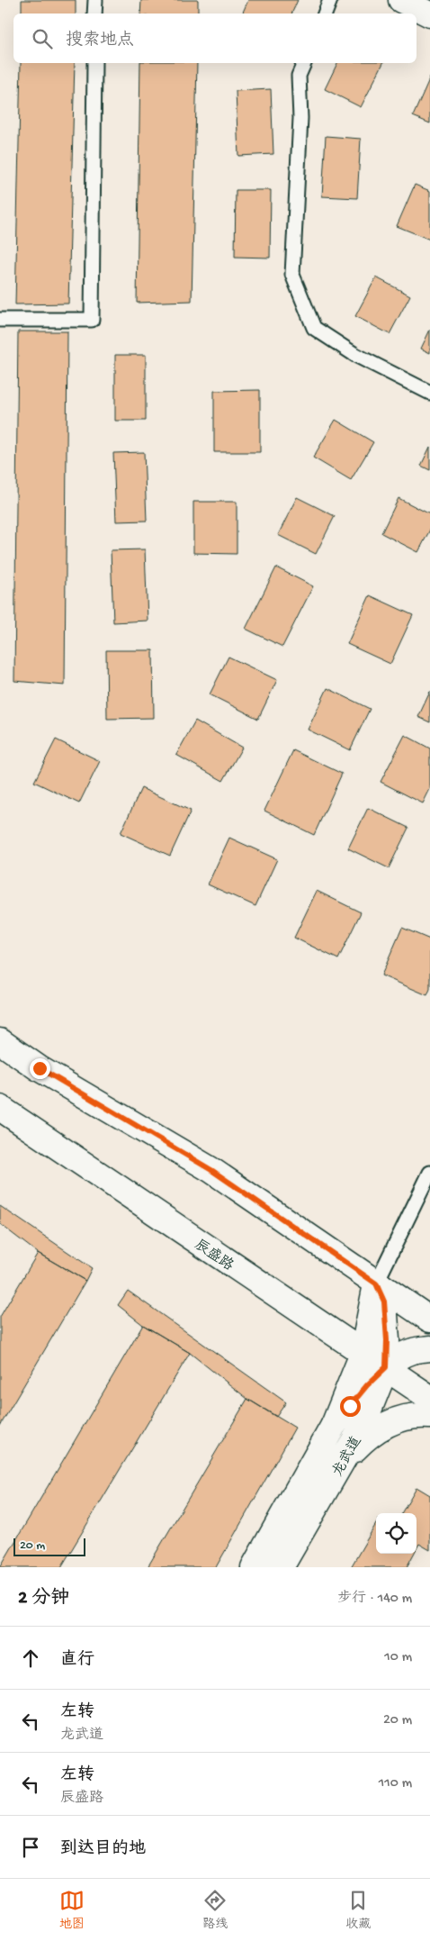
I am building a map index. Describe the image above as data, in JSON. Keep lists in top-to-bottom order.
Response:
{
  "streets": {
    "main road": ["辰盛路", "龙武道"]
  },
  "crossings": [
    ["辰盛路", "龙武道"]
  ],
  "scale_bar": "20 m",
  "page": {
    "search": "搜索地点",
    "scale": "20 m",
    "heading": ["2 分钟", "步行 · 140 m"],
    "list": [
      ["直行", "10 m"],
      ["左转", "龙武道", "20 m"],
      ["左转", "辰盛路", "110 m"],
      "到达目的地"
    ],
    "nav": ["地图", "路线", "收藏"]
  }
}
